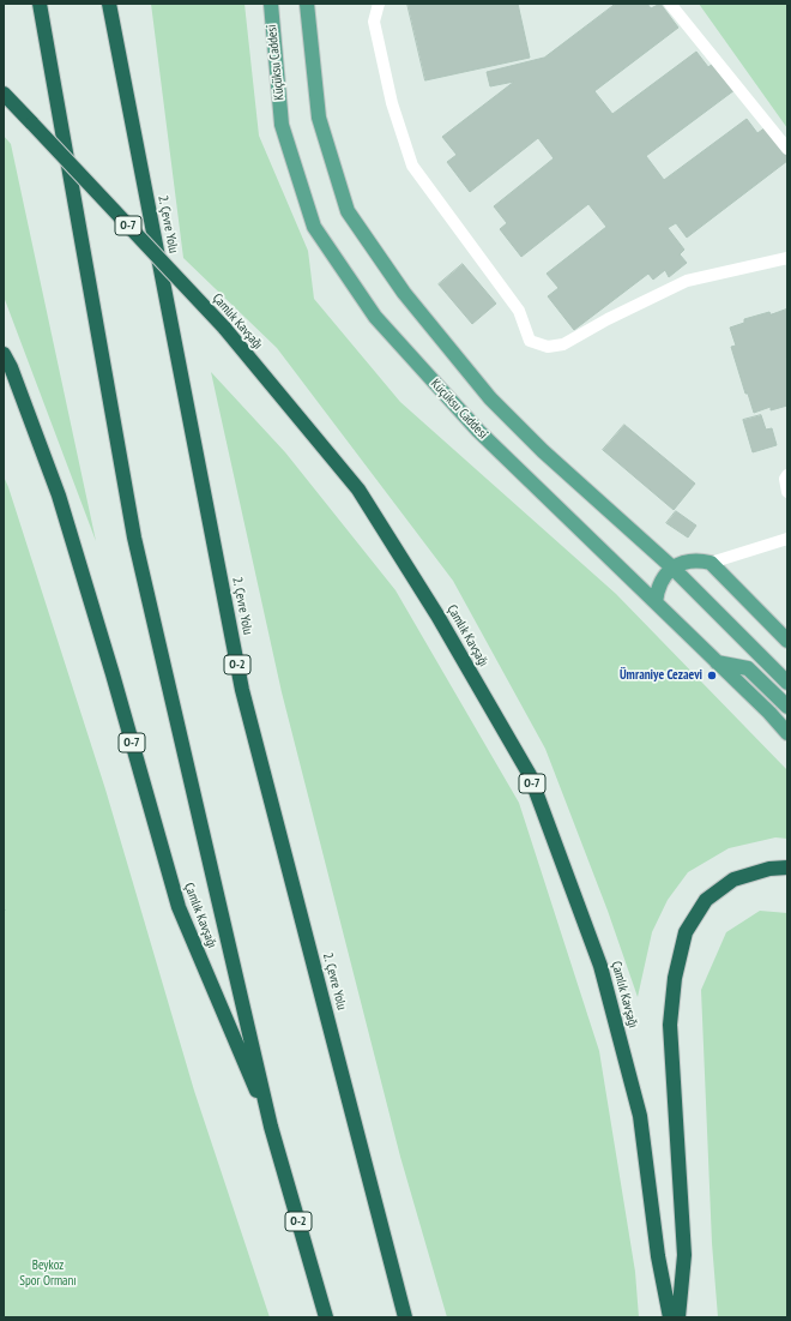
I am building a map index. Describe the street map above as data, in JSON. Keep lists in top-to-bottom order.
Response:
{
  "streets": {
    "highway": [
      "2. Çevre Yolu",
      "O-7",
      "Çamlık Kavşağı",
      "O-2"
    ],
    "main road": ["Küçüksu Caddesi"]
  },
  "crossings": [
    ["Çamlık Kavşağı", "O-2"]
  ],
  "parks": ["Beykoz Spor Ormanı"],
  "places": ["Ümraniye Cezaevi"]
}
